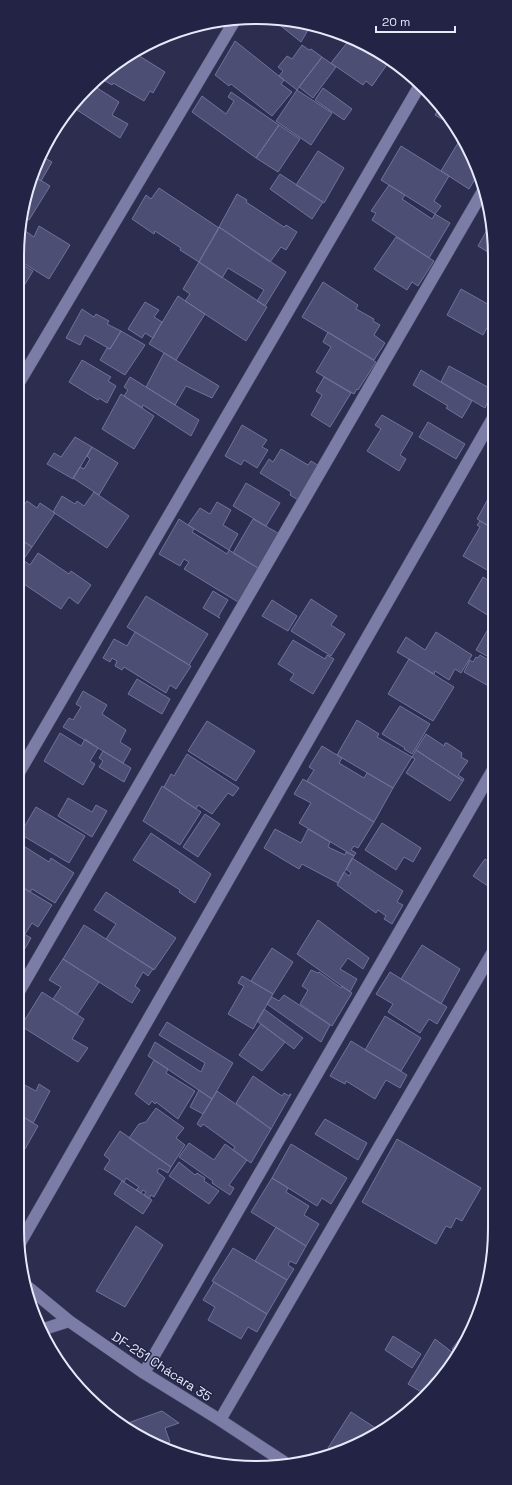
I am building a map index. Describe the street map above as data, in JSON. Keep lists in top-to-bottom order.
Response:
{
  "streets": {
    "street": ["DF-251 Chácara 35"]
  },
  "scale_bar": "20 m"
}
